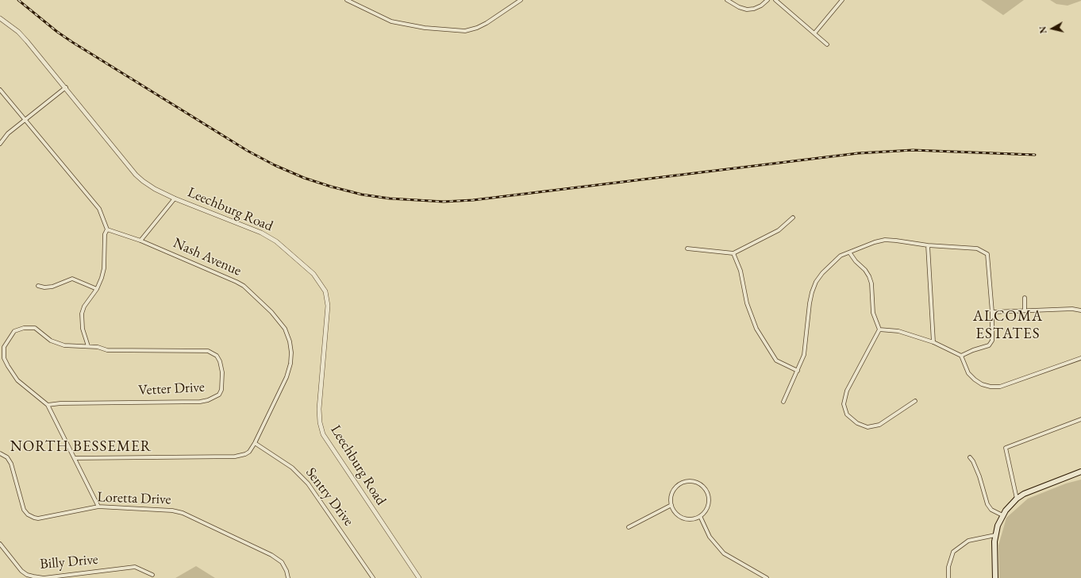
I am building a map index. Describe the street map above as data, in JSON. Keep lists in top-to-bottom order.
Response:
{
  "streets": {
    "street": [
      "Leechburg Road",
      "Nash Avenue",
      "Vetter Drive",
      "Sentry Drive",
      "Loretta Drive",
      "Billy Drive"
    ]
  },
  "crossings": [
    ["Nash Avenue", "Sentry Drive"]
  ],
  "districts": ["ALCOMA ESTATES", "NORTH BESSEMER"],
  "north": "left"
}
